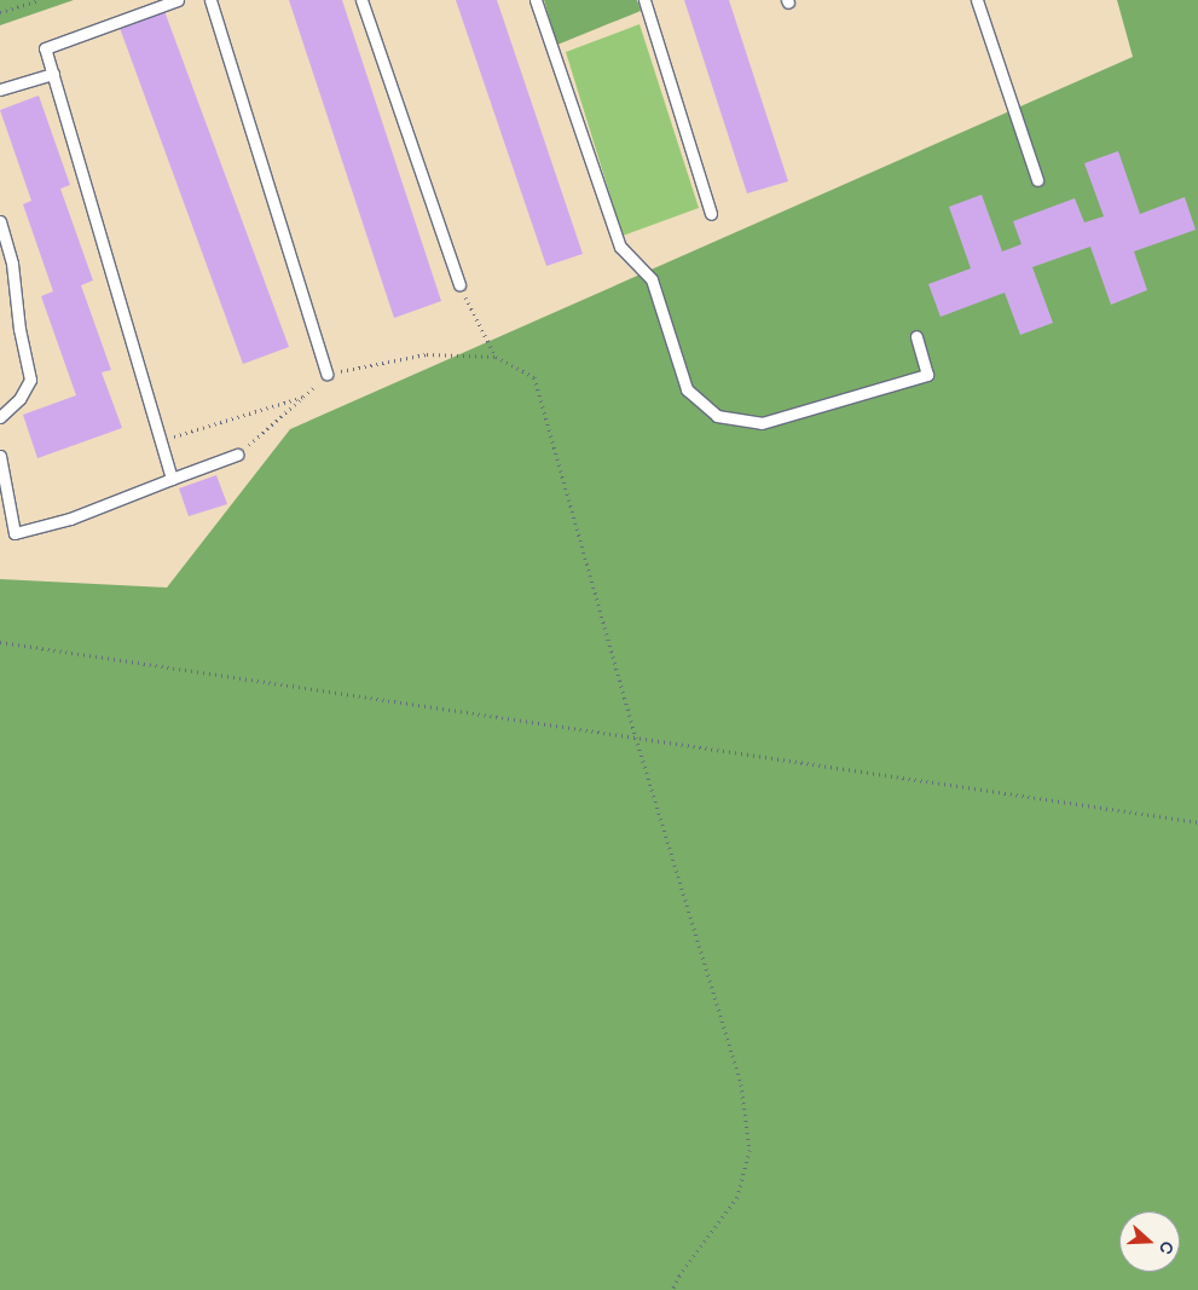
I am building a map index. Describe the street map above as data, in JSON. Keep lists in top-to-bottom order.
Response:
{
  "north": "right"
}
